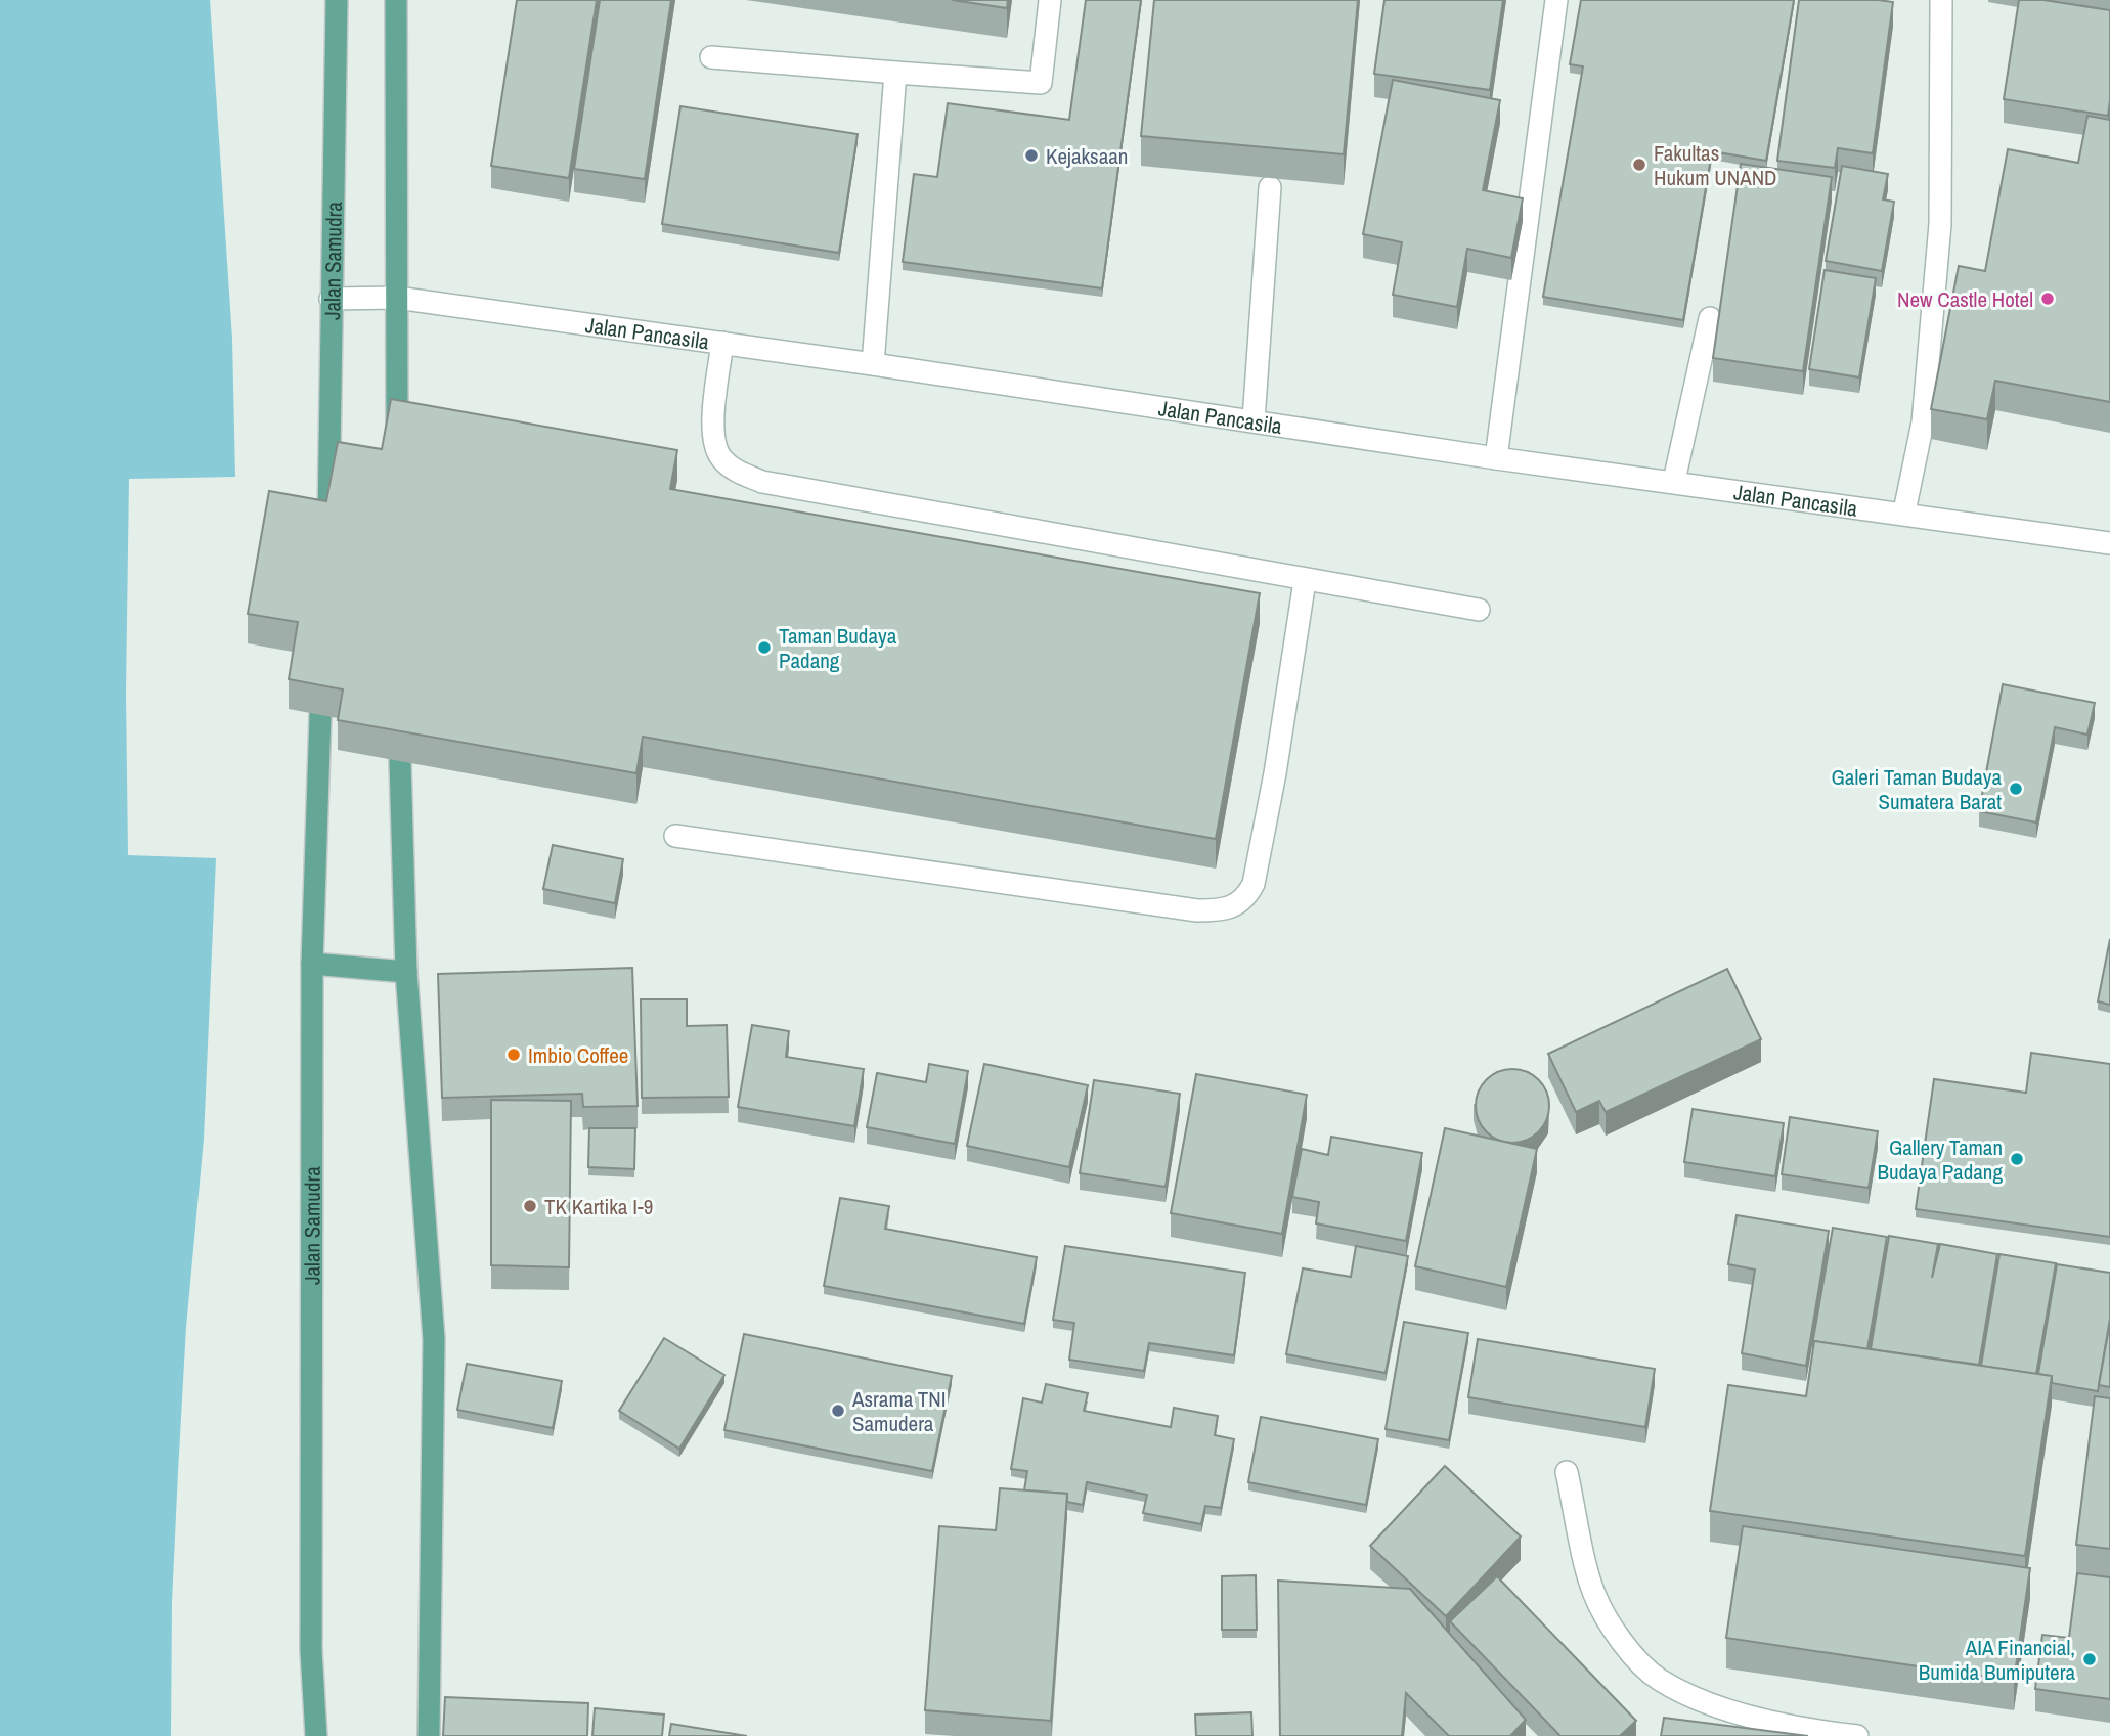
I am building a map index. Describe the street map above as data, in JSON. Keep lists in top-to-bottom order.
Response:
{
  "streets": {
    "main road": ["Jalan Samudra"],
    "street": ["Jalan Pancasila"]
  },
  "crossings": [
    ["Jalan Samudra", "Jalan Pancasila"]
  ],
  "places": [
    "Kejaksaan",
    "Fakultas Hukum UNAND",
    "New Castle Hotel",
    "Taman Budaya Padang",
    "Galeri Taman Budaya Sumatera Barat",
    "Imbio Coffee",
    "Gallery Taman Budaya Padang",
    "TK Kartika I-9",
    "Asrama TNI Samudera",
    "AIA Financial, Bumida Bumiputera"
  ]
}
